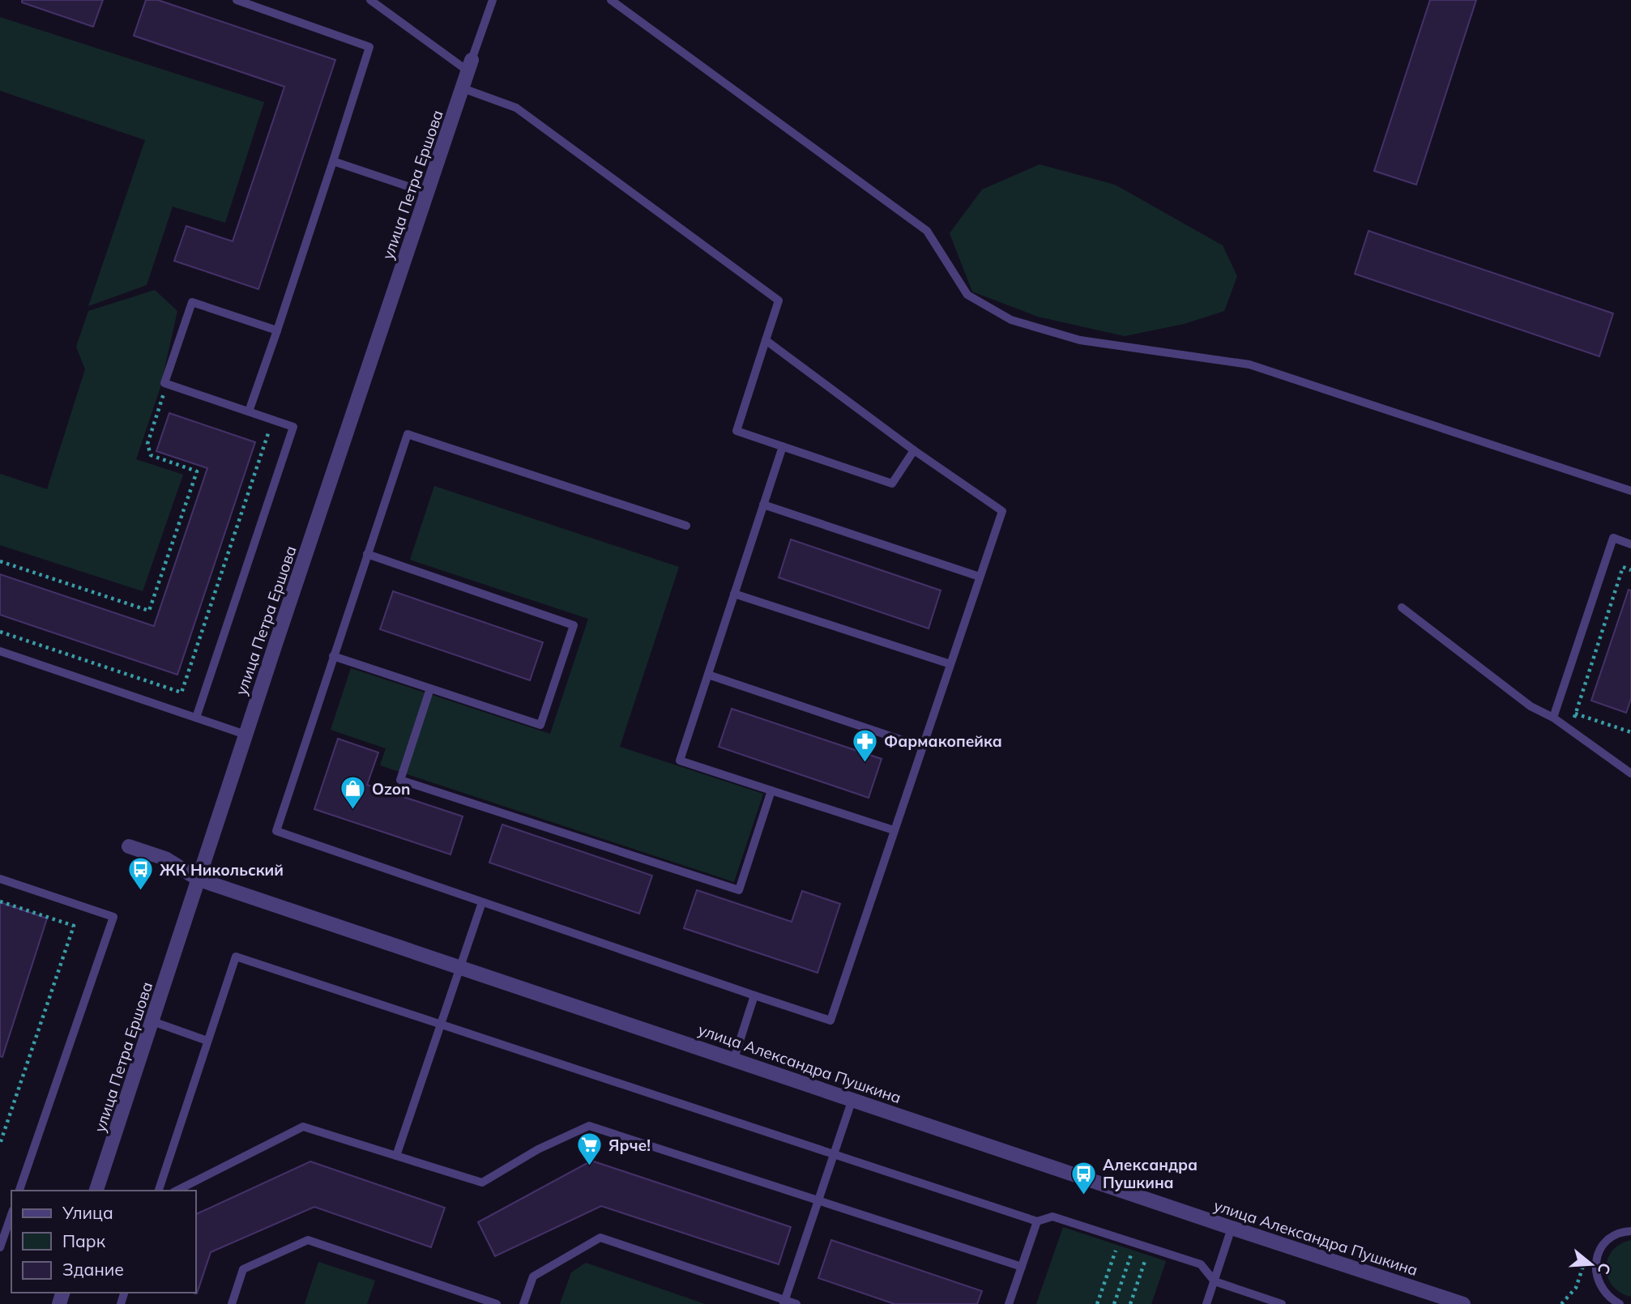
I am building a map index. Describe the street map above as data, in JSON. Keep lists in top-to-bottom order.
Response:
{
  "streets": {
    "street": ["улица Петра Ершова", "улица Александра Пушкина"]
  },
  "crossings": [
    ["улица Петра Ершова", "улица Александра Пушкина"]
  ],
  "places": {
    "pharmacy": ["Фармакопейка"],
    "shop": ["Ozon"],
    "bus stop": ["ЖК Никольский", "Александра Пушкина"],
    "supermarket": ["Ярче!"]
  },
  "legend": ["Улица", "Парк", "Здание"],
  "north": "right"
}
